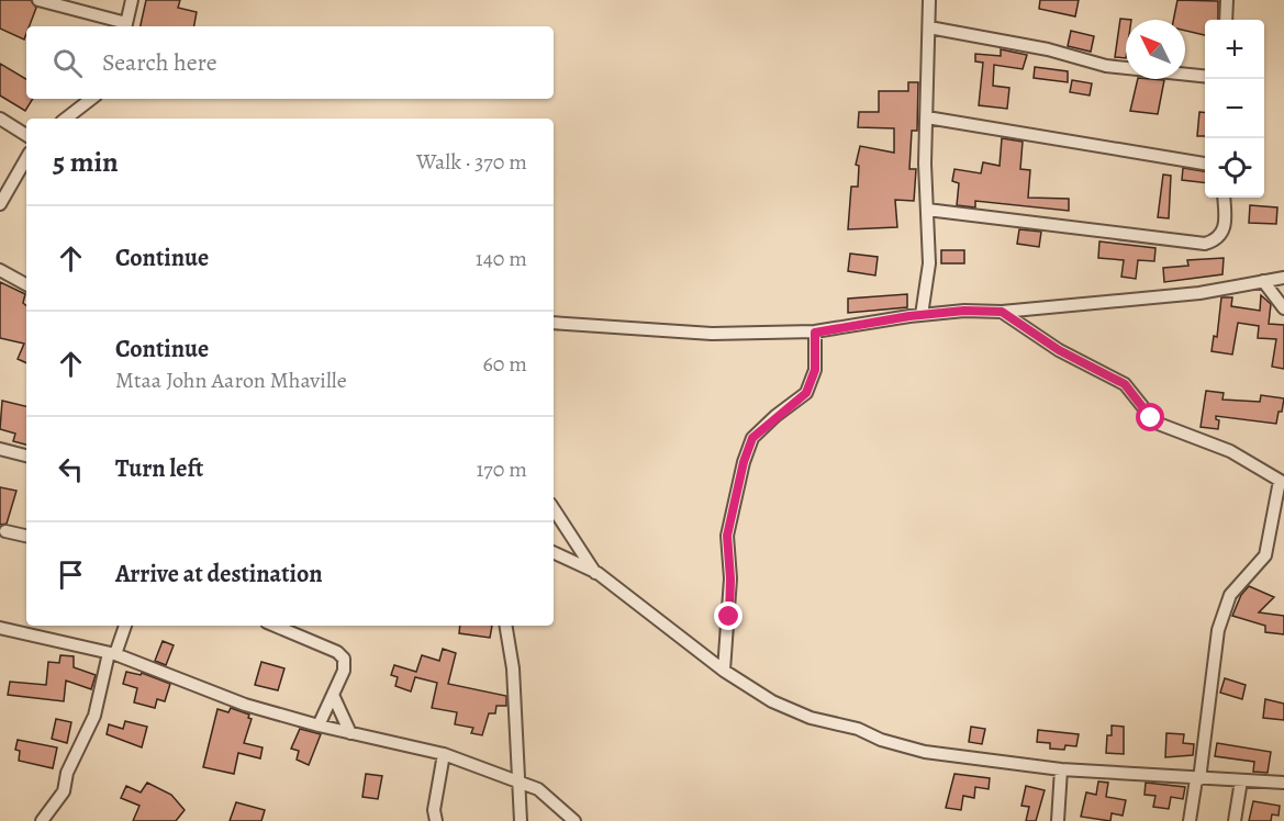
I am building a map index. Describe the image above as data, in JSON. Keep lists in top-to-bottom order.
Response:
{
  "north": "top left",
  "page": {
    "map_buttons": ["+", "−"],
    "search": "Search here",
    "heading": ["5 min", "Walk · 370 m"],
    "list": [
      ["Continue", "140 m"],
      ["Continue", "Mtaa John Aaron Mhaville", "60 m"],
      ["Turn left", "170 m"],
      "Arrive at destination"
    ]
  }
}
